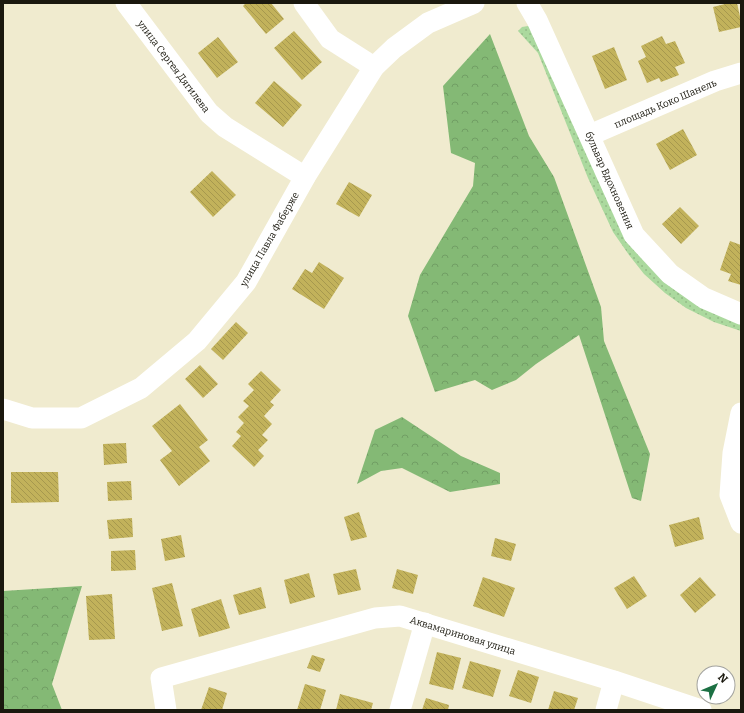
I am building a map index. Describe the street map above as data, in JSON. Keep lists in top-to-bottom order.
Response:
{
  "streets": {
    "street": [
      "улица Сергея Дягилева",
      "площадь Коко Шанель",
      "бульвар Вдохновения",
      "улица Павла Фаберже",
      "Аквамариновая улица"
    ]
  },
  "crossings": [
    ["улица Сергея Дягилева", "улица Павла Фаберже"],
    ["площадь Коко Шанель", "бульвар Вдохновения"]
  ],
  "north": "top right"
}
